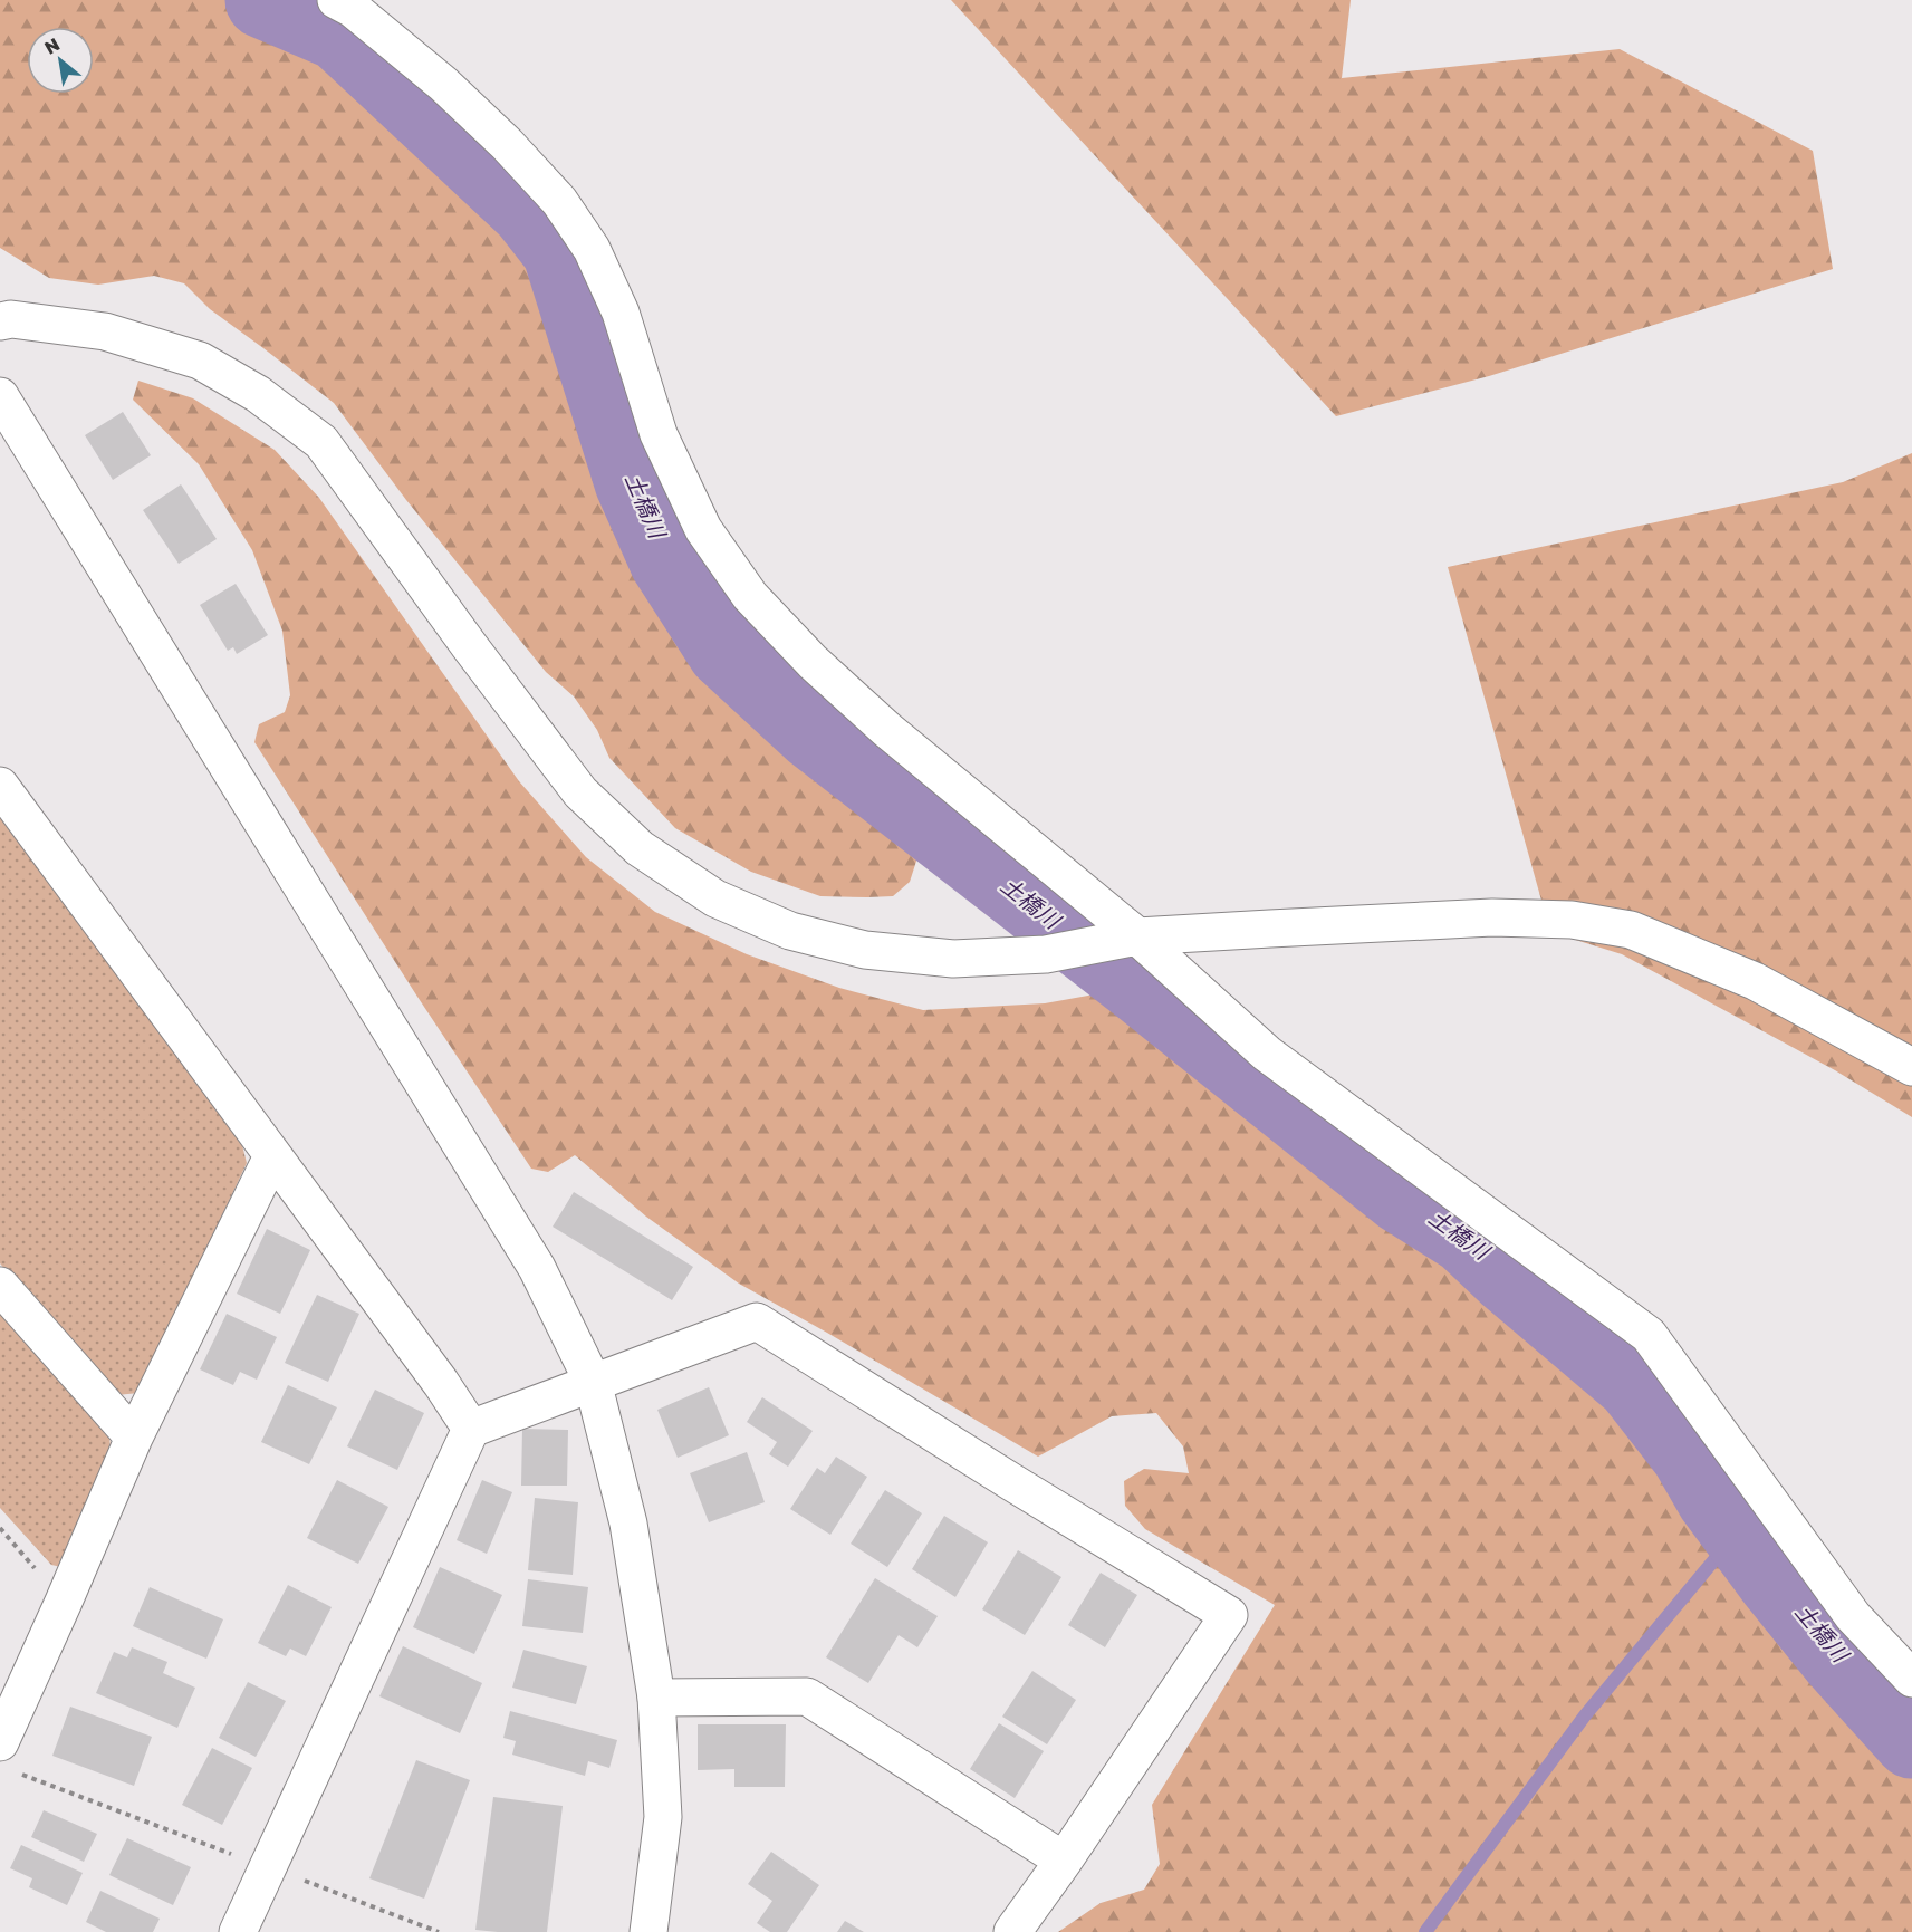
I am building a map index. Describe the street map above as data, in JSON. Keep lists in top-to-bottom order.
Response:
{
  "water": ["土橋川"],
  "north": "top left"
}
